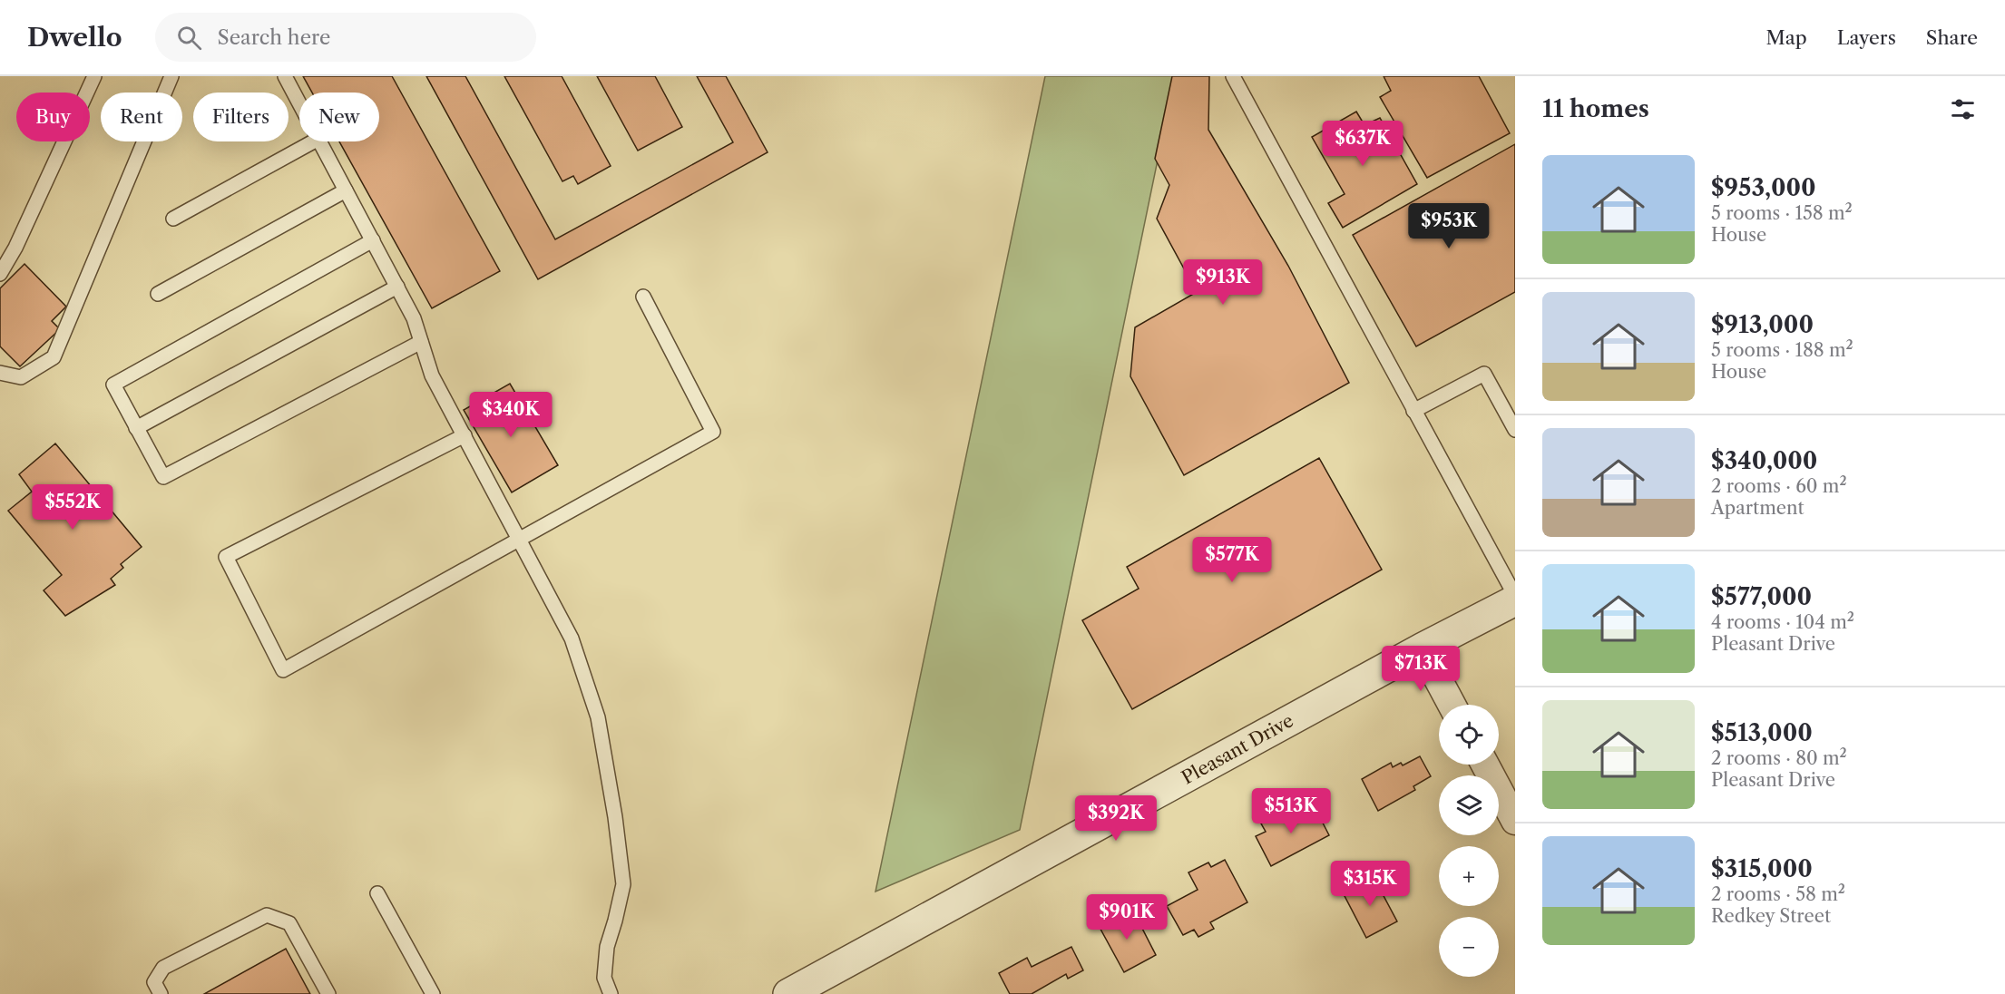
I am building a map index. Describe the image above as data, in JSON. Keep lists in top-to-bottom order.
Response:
{
  "streets": {
    "street": ["Pleasant Drive"]
  },
  "page": {
    "header": "Dwello",
    "search": "Search here",
    "nav": ["Map", "Layers", "Share"],
    "heading": "11 homes",
    "chip": [
      "Buy",
      "Rent",
      "Filters",
      "New"
    ],
    "price": [
      "$637K",
      "$953K",
      "$913K",
      "$340K",
      "$552K",
      "$577K",
      "$713K",
      "$513K",
      "$392K",
      "$315K",
      "$901K"
    ],
    "list": [
      {
        "name": "$953,000",
        "note": "5 rooms · 158 m² · House"
      },
      {
        "name": "$913,000",
        "note": "5 rooms · 188 m² · House"
      },
      {
        "name": "$340,000",
        "note": "2 rooms · 60 m² · Apartment"
      },
      {
        "name": "$577,000",
        "note": "4 rooms · 104 m² · Pleasant Drive"
      },
      {
        "name": "$513,000",
        "note": "2 rooms · 80 m² · Pleasant Drive"
      },
      {
        "name": "$315,000",
        "note": "2 rooms · 58 m² · Redkey Street"
      }
    ],
    "map_buttons": ["+", "−"]
  }
}
